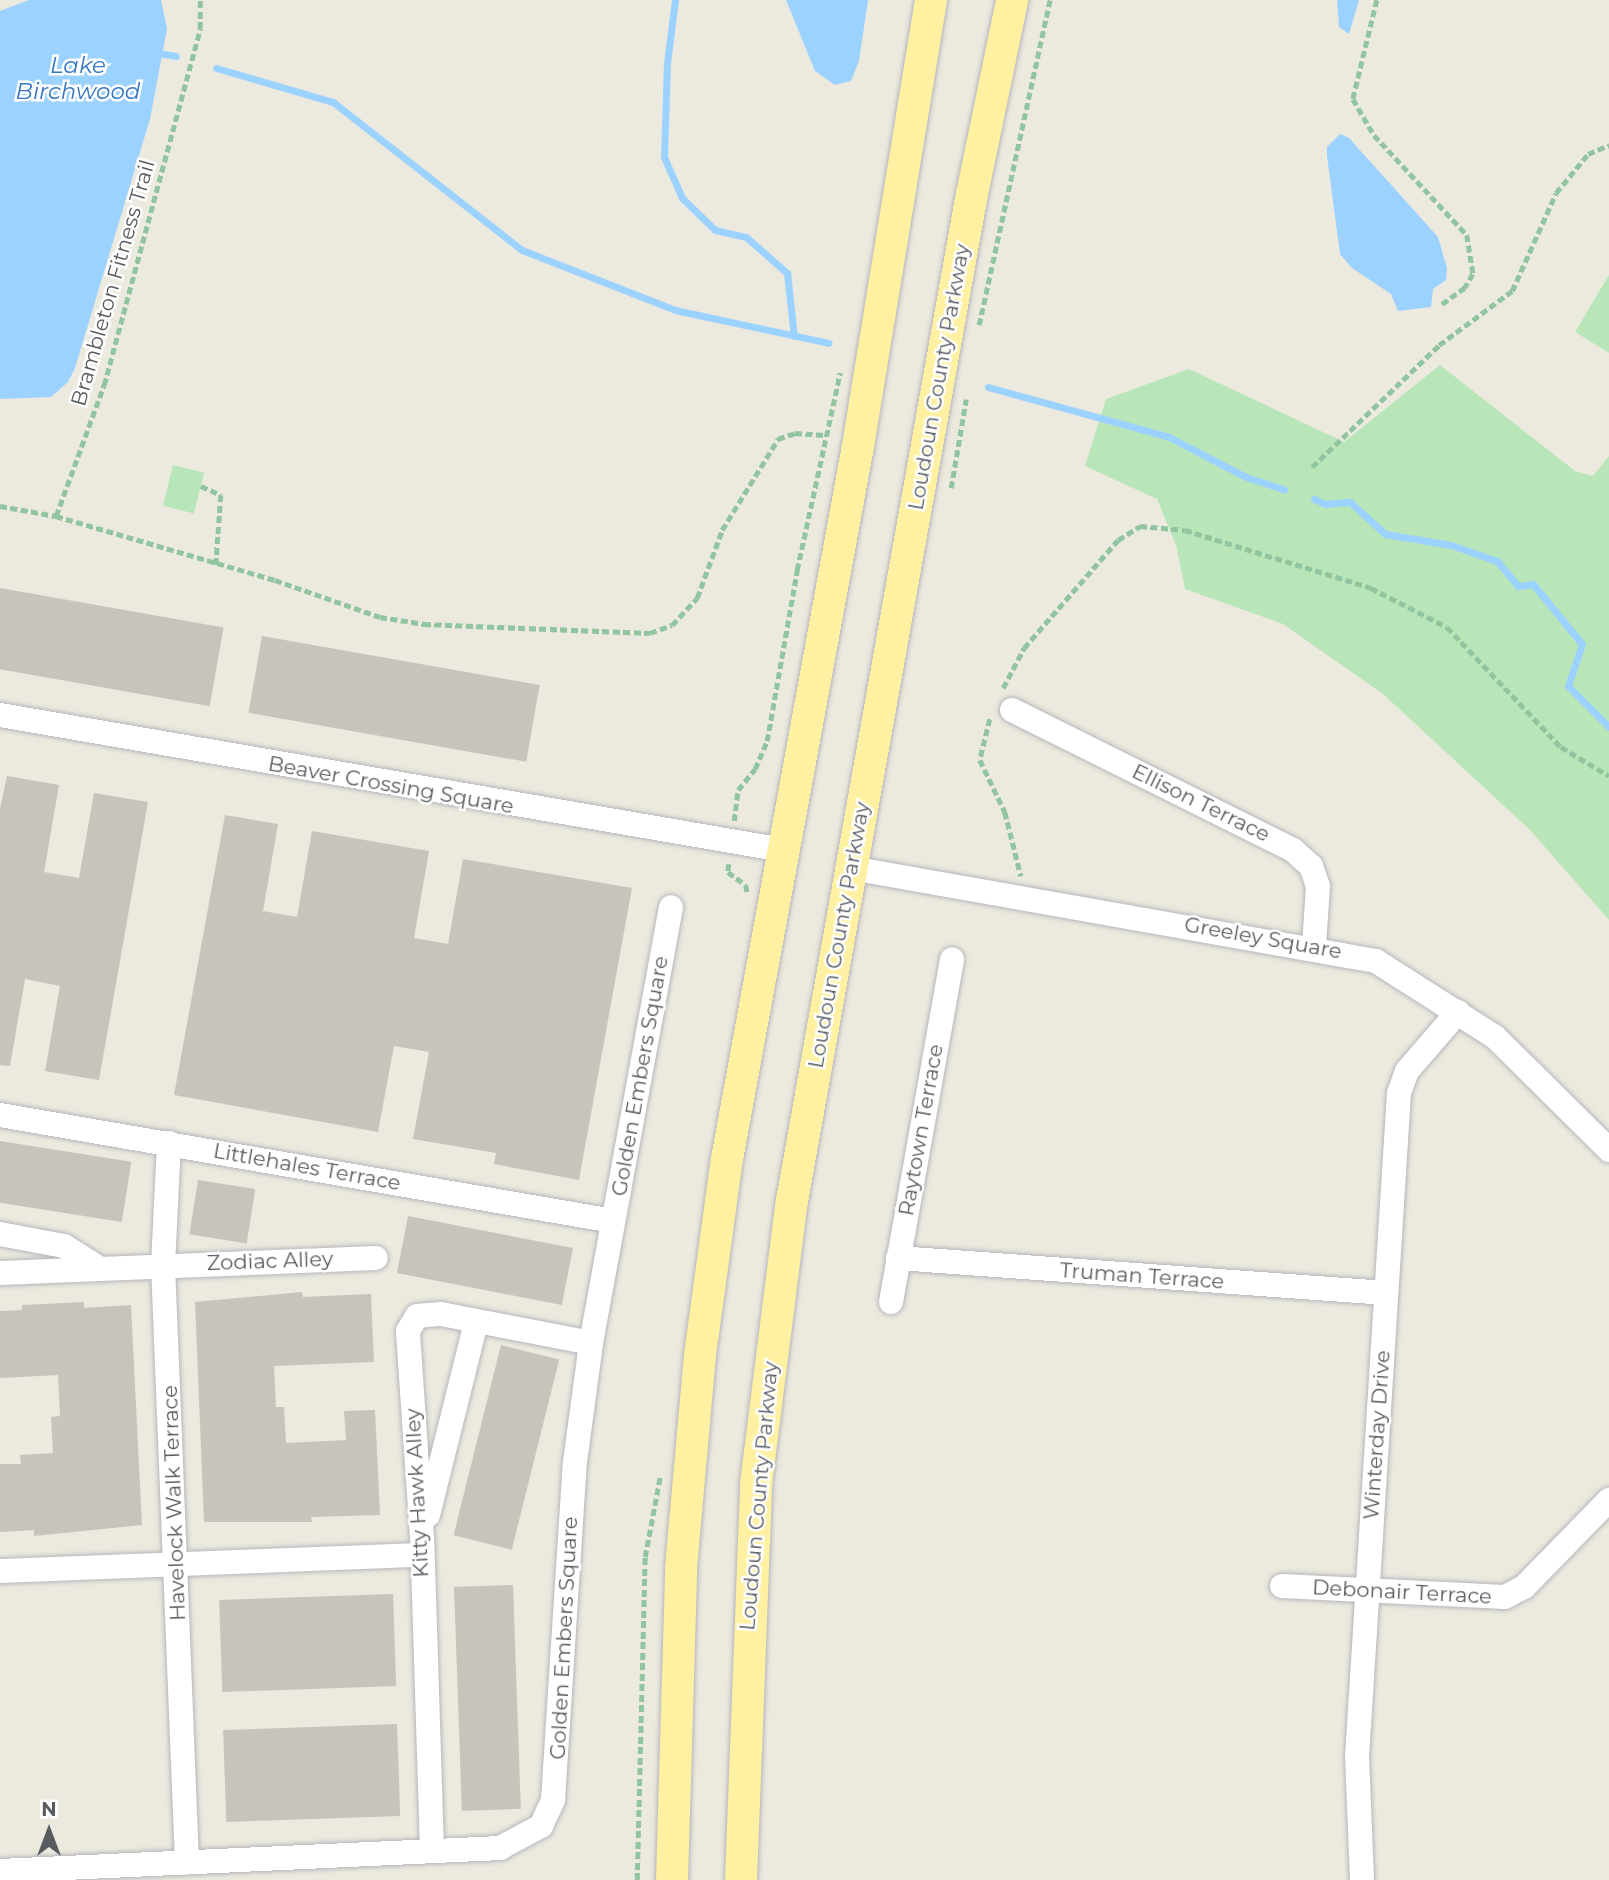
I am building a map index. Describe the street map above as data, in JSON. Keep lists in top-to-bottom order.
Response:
{
  "streets": {
    "main road": ["Loudoun County Parkway"],
    "street": [
      "Beaver Crossing Square",
      "Ellison Terrace",
      "Greeley Square",
      "Golden Embers Square",
      "Raytown Terrace",
      "Littlehales Terrace",
      "Zodiac Alley",
      "Truman Terrace",
      "Winterday Drive",
      "Kitty Hawk Alley",
      "Havelock Walk Terrace",
      "Debonair Terrace"
    ],
    "path": ["Brambleton Fitness Trail"]
  },
  "crossings": [
    ["Loudoun County Parkway", "Greeley Square"],
    ["Ellison Terrace", "Greeley Square"],
    ["Greeley Square", "Winterday Drive"],
    ["Golden Embers Square", "Littlehales Terrace"],
    ["Golden Embers Square", "Kitty Hawk Alley"],
    ["Golden Embers Square", "Havelock Walk Terrace"],
    ["Raytown Terrace", "Truman Terrace"],
    ["Littlehales Terrace", "Havelock Walk Terrace"],
    ["Zodiac Alley", "Havelock Walk Terrace"],
    ["Truman Terrace", "Winterday Drive"],
    ["Winterday Drive", "Debonair Terrace"]
  ],
  "water": ["Lake Birchwood"],
  "north": "top"
}
